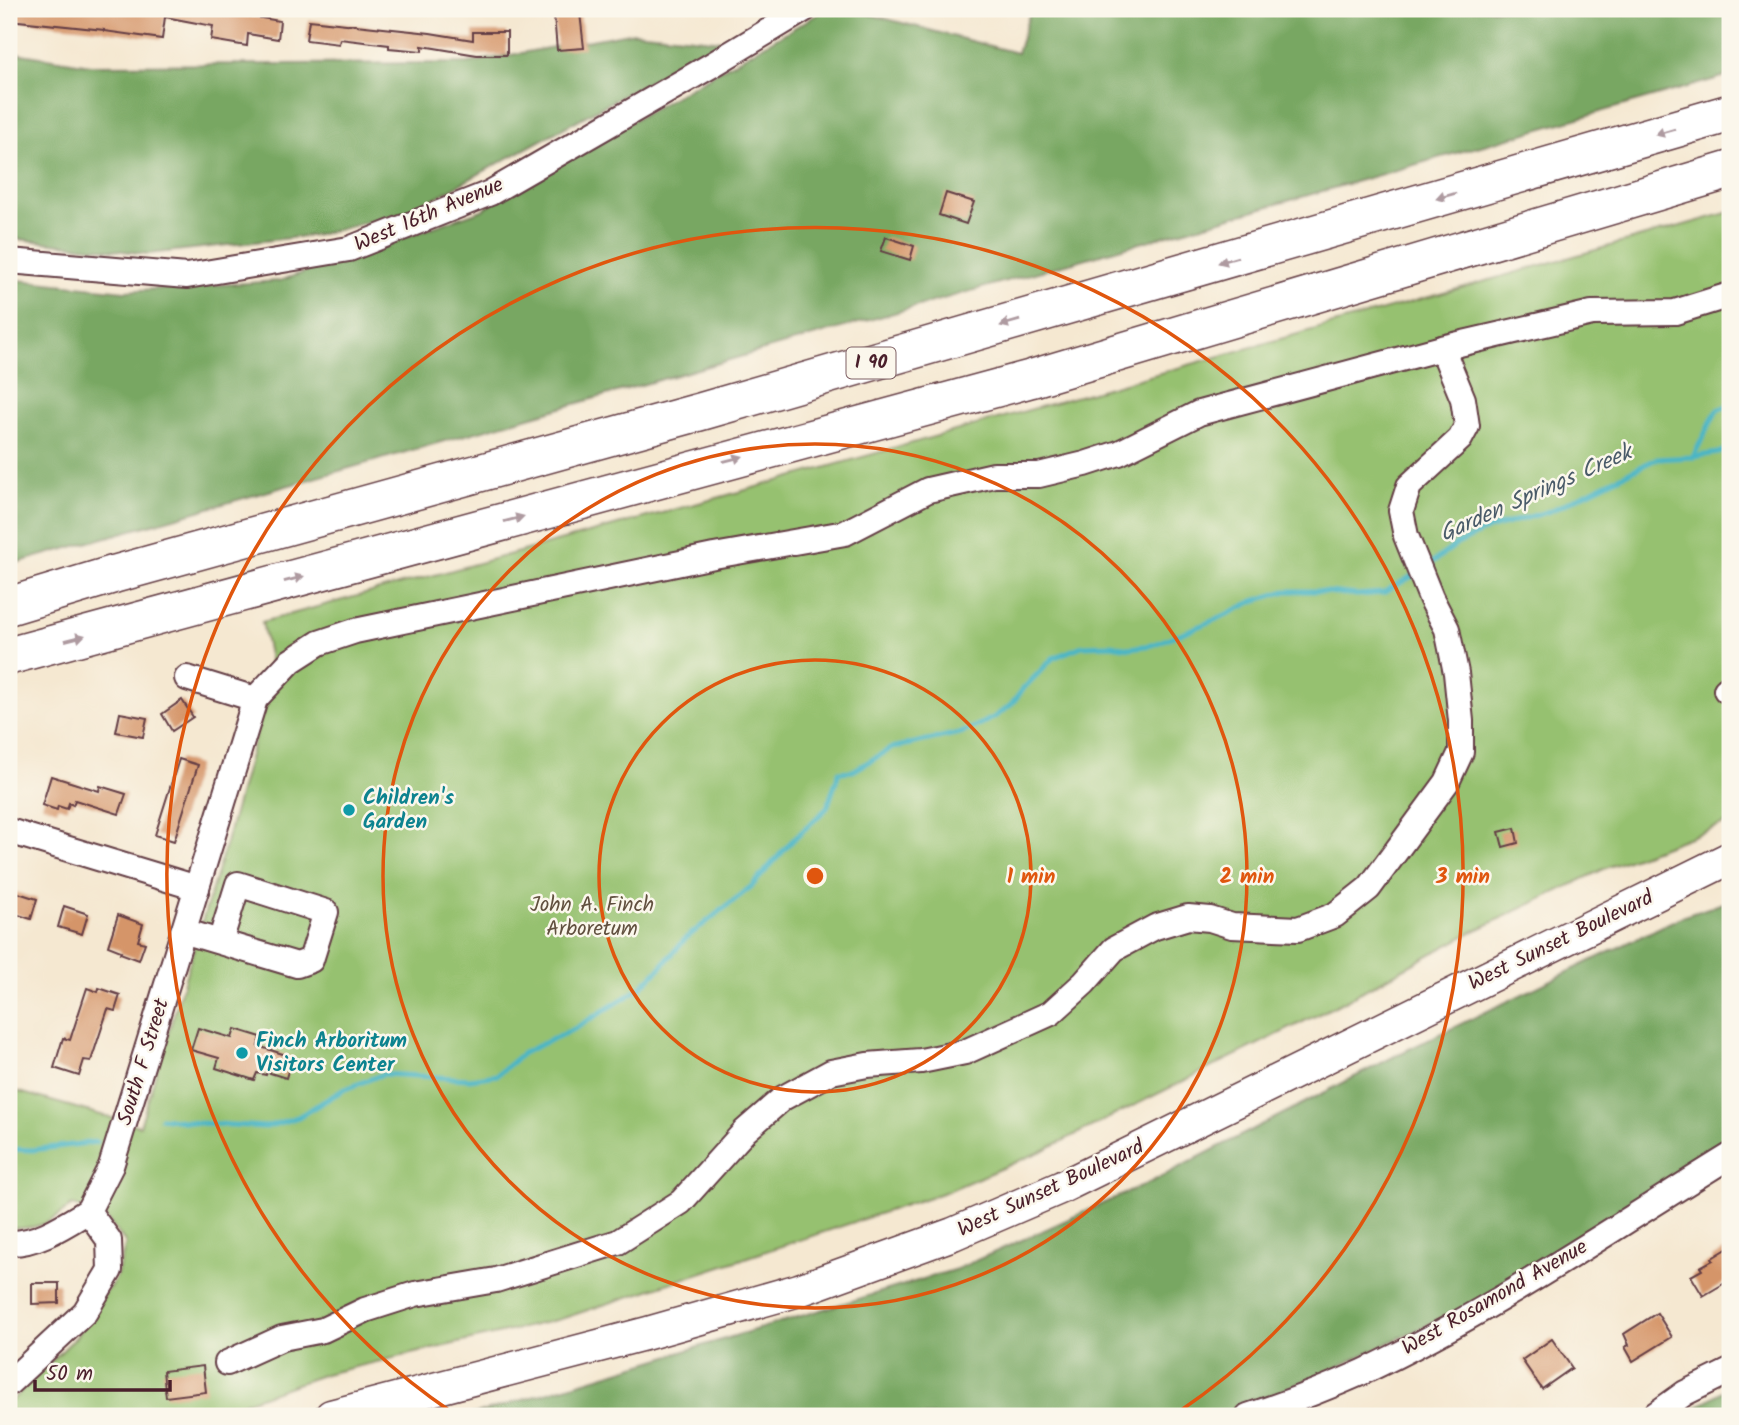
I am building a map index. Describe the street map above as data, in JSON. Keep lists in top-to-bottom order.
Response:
{
  "streets": {
    "highway": ["I 90"],
    "main road": ["West Sunset Boulevard"],
    "street": ["West 16th Avenue", "South F Street", "West Rosamond Avenue"]
  },
  "water": ["Garden Springs Creek"],
  "parks": ["John A. Finch Arboretum"],
  "places": ["Children's Garden", "Finch Arboritum Visitors Center"],
  "scale_bar": "50 m",
  "rings": ["1 min", "2 min", "3 min"]
}
